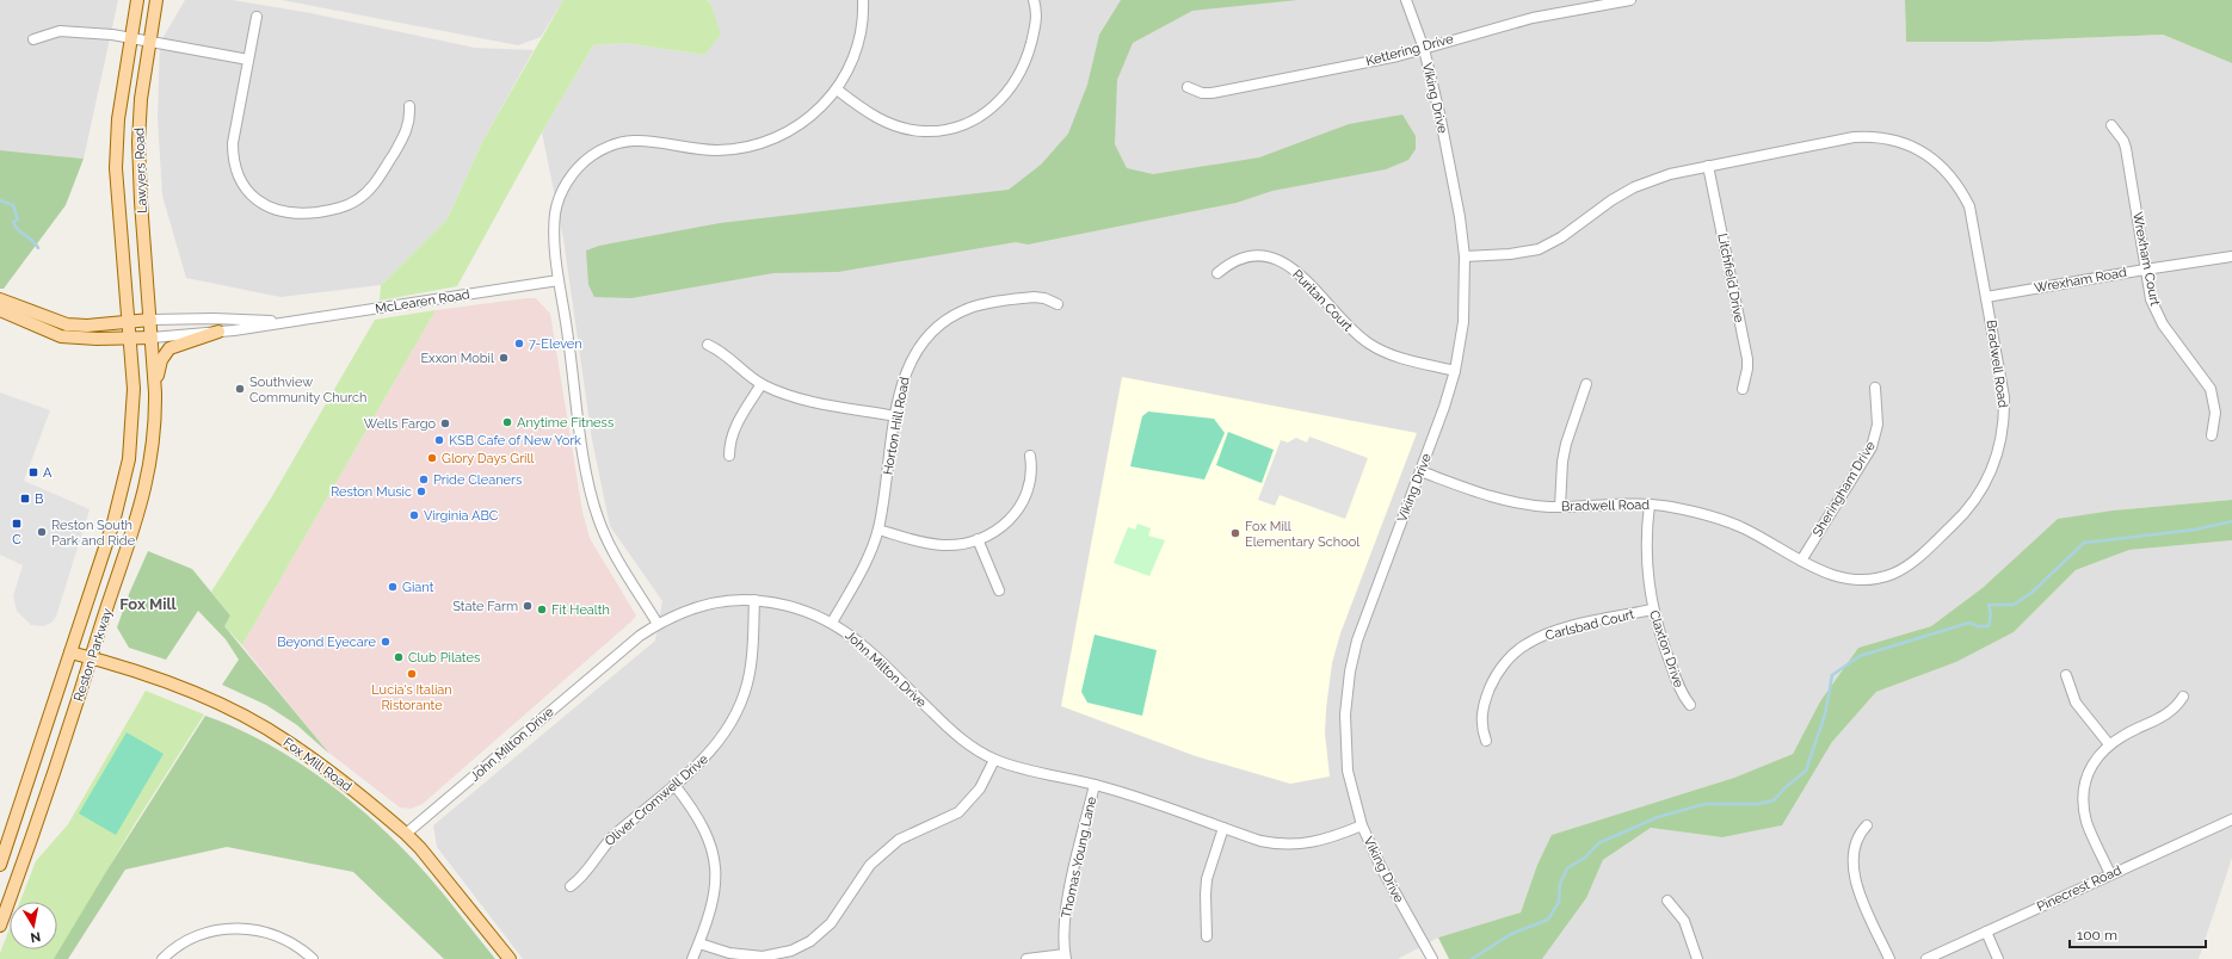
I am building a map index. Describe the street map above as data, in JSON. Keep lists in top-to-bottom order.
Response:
{
  "streets": {
    "main road": ["Lawyers Road", "Reston Parkway", "Fox Mill Road"],
    "street": [
      "Kettering Drive",
      "Viking Drive",
      "Wrexham Court",
      "Litchfield Drive",
      "Wrexham Road",
      "Puritan Court",
      "McLearen Road",
      "Bradwell Road",
      "Horton Hill Road",
      "Sheringham Drive",
      "Carlsbad Court",
      "Claxton Drive",
      "John Milton Drive",
      "Oliver Cromwell Drive",
      "Thomas Young Lane",
      "Pinecrest Road"
    ]
  },
  "crossings": [
    ["Kettering Drive", "Viking Drive"],
    ["Viking Drive", "Puritan Court"],
    ["Viking Drive", "Bradwell Road"],
    ["Viking Drive", "John Milton Drive"],
    ["Lawyers Road", "McLearen Road"],
    ["Lawyers Road", "Reston Parkway"],
    ["Wrexham Court", "Wrexham Road"],
    ["Litchfield Drive", "Bradwell Road"],
    ["Wrexham Road", "Bradwell Road"],
    ["McLearen Road", "Reston Parkway"],
    ["Bradwell Road", "Sheringham Drive"],
    ["Bradwell Road", "Claxton Drive"],
    ["Horton Hill Road", "John Milton Drive"],
    ["Carlsbad Court", "Claxton Drive"],
    ["Reston Parkway", "Fox Mill Road"],
    ["John Milton Drive", "Fox Mill Road"],
    ["John Milton Drive", "Oliver Cromwell Drive"],
    ["John Milton Drive", "Thomas Young Lane"]
  ],
  "districts": ["Fox Mill"],
  "places": {
    "other": [
      "7-Eleven",
      "Exxon Mobil",
      "Southview Community Church",
      "Anytime Fitness",
      "Wells Fargo",
      "KSB Cafe of New York",
      "Glory Days Grill",
      "Pride Cleaners",
      "Reston Music",
      "Virginia ABC",
      "Reston South Park and Ride",
      "Fox Mill Elementary School",
      "Giant",
      "State Farm",
      "Fit Health",
      "Beyond Eyecare",
      "Club Pilates",
      "Lucia's Italian Ristorante"
    ],
    "transit": ["A", "B", "C"]
  },
  "scale_bar": "100 m",
  "north": "bottom"
}
